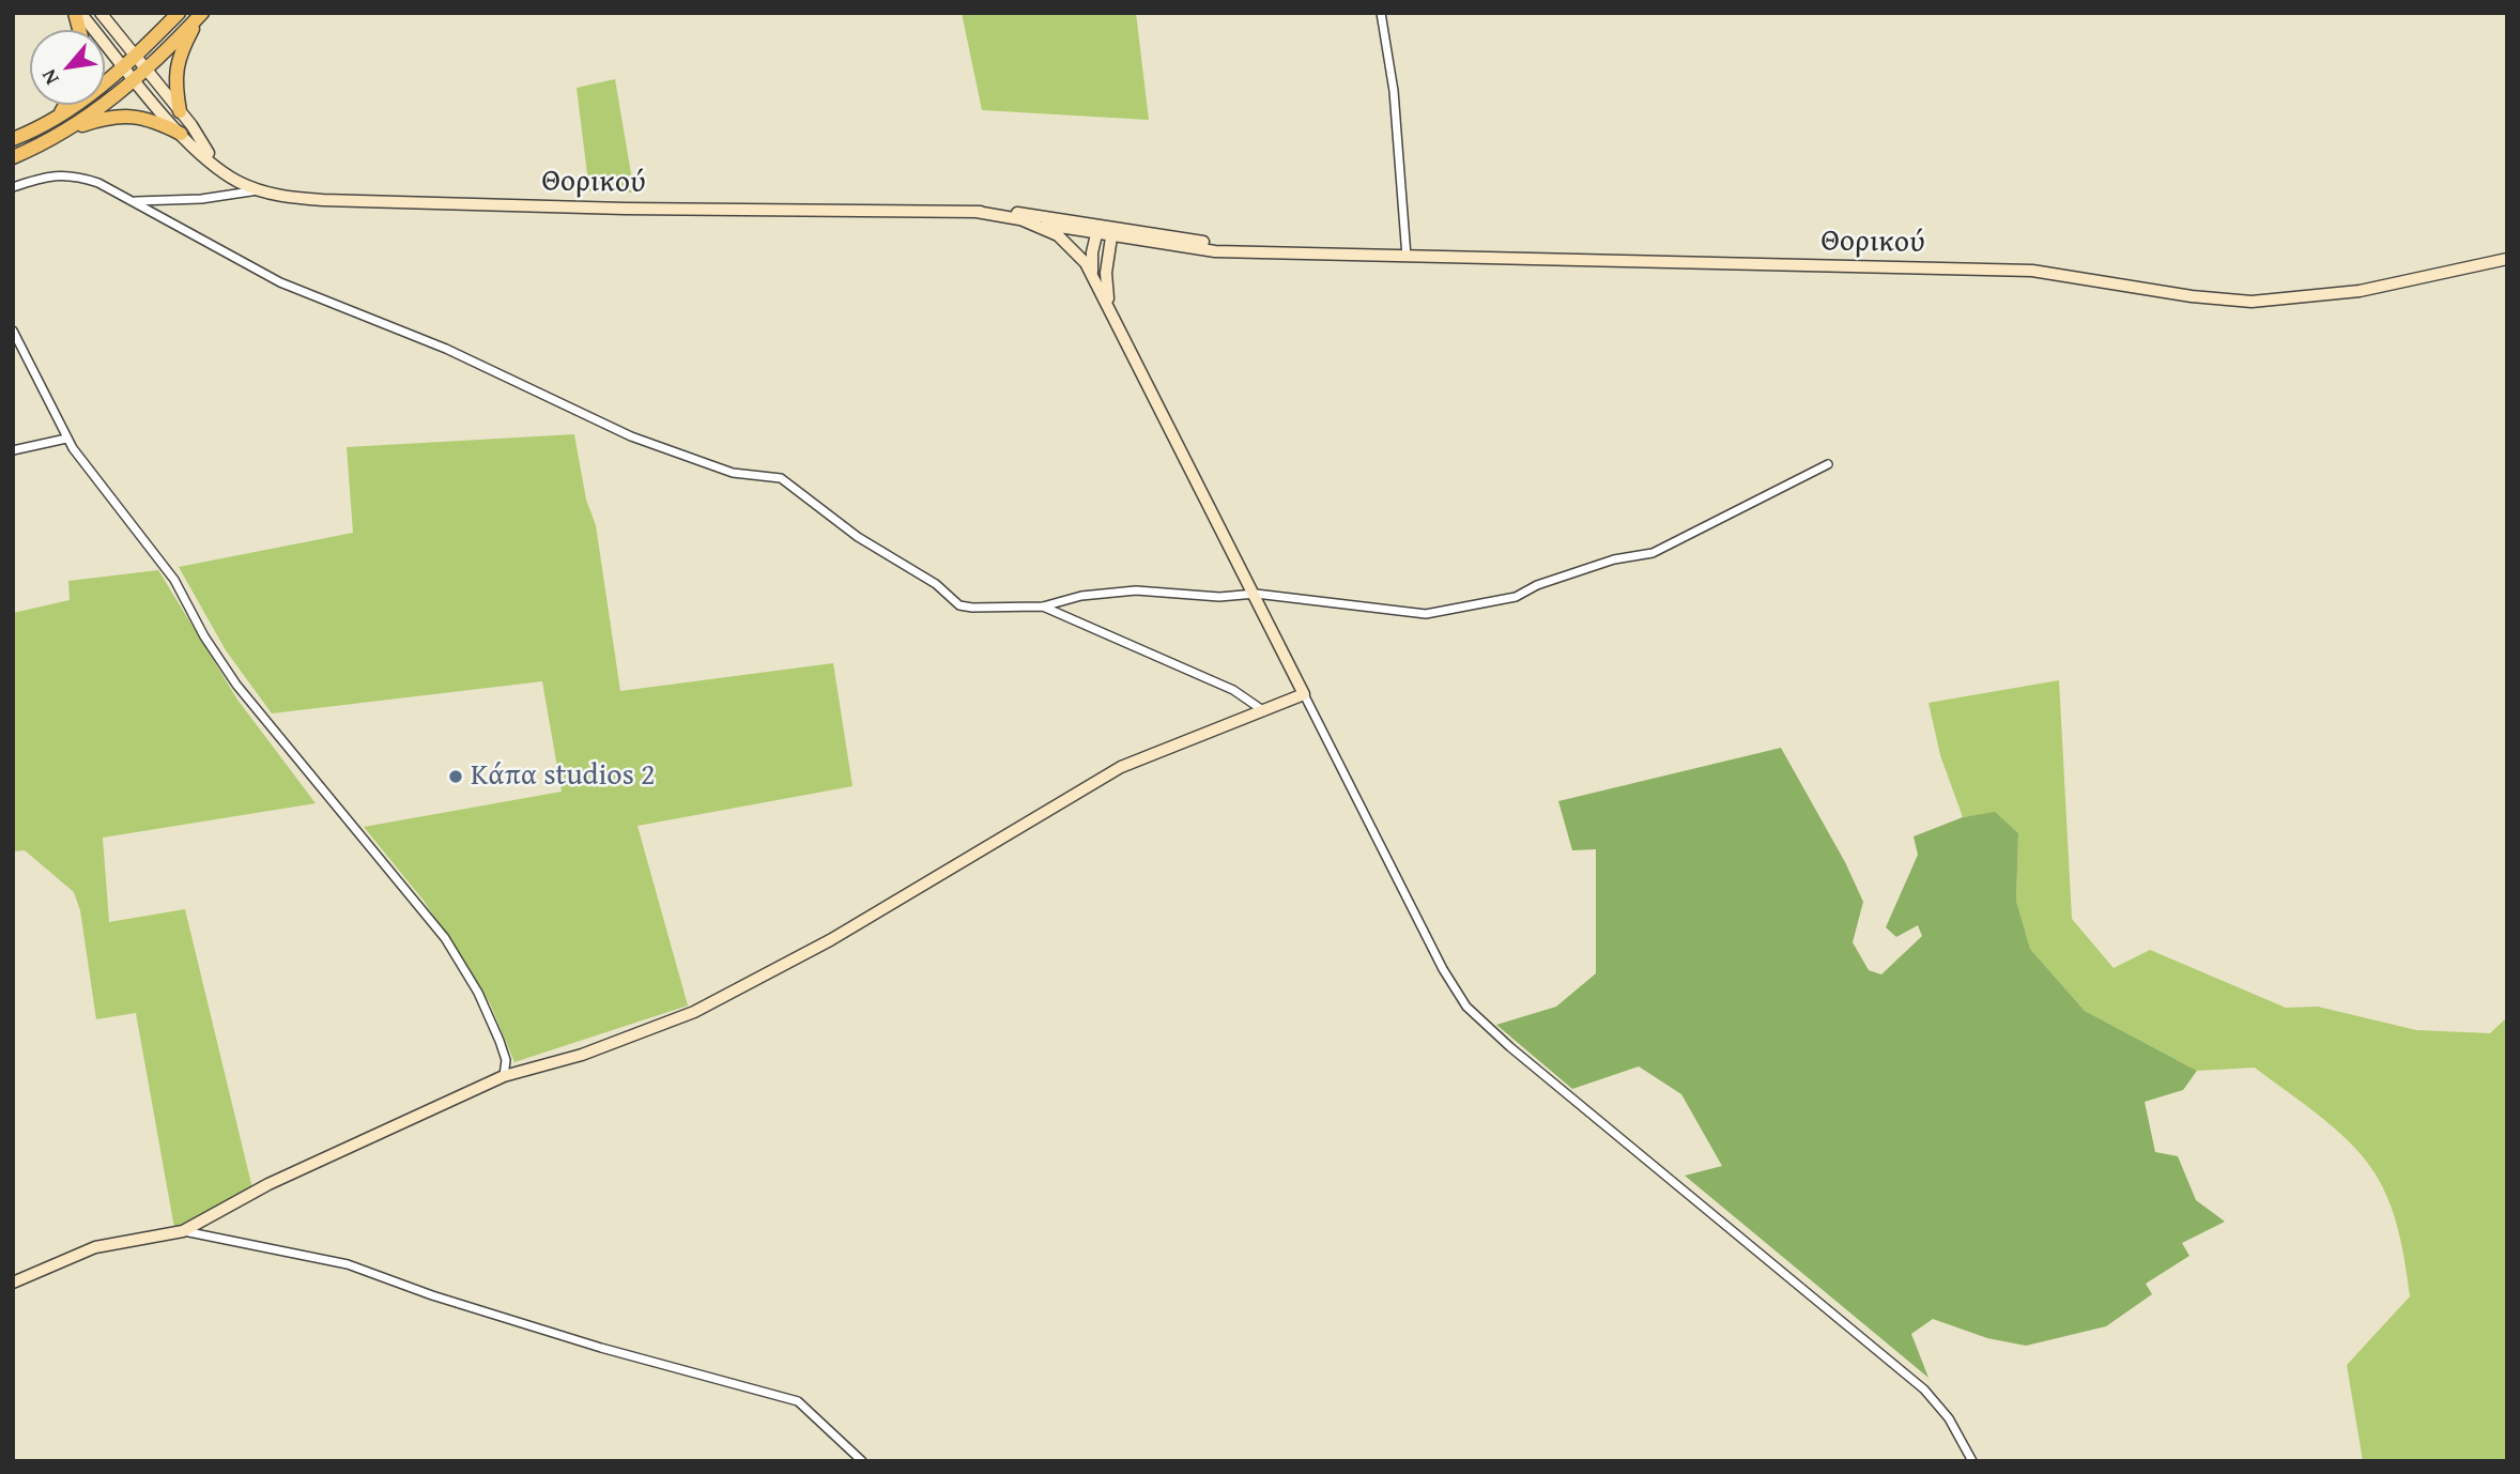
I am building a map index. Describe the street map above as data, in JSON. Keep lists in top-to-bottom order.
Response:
{
  "streets": {
    "main road": ["Θορικού"]
  },
  "places": ["Κάπα studios 2"],
  "north": "bottom left"
}
